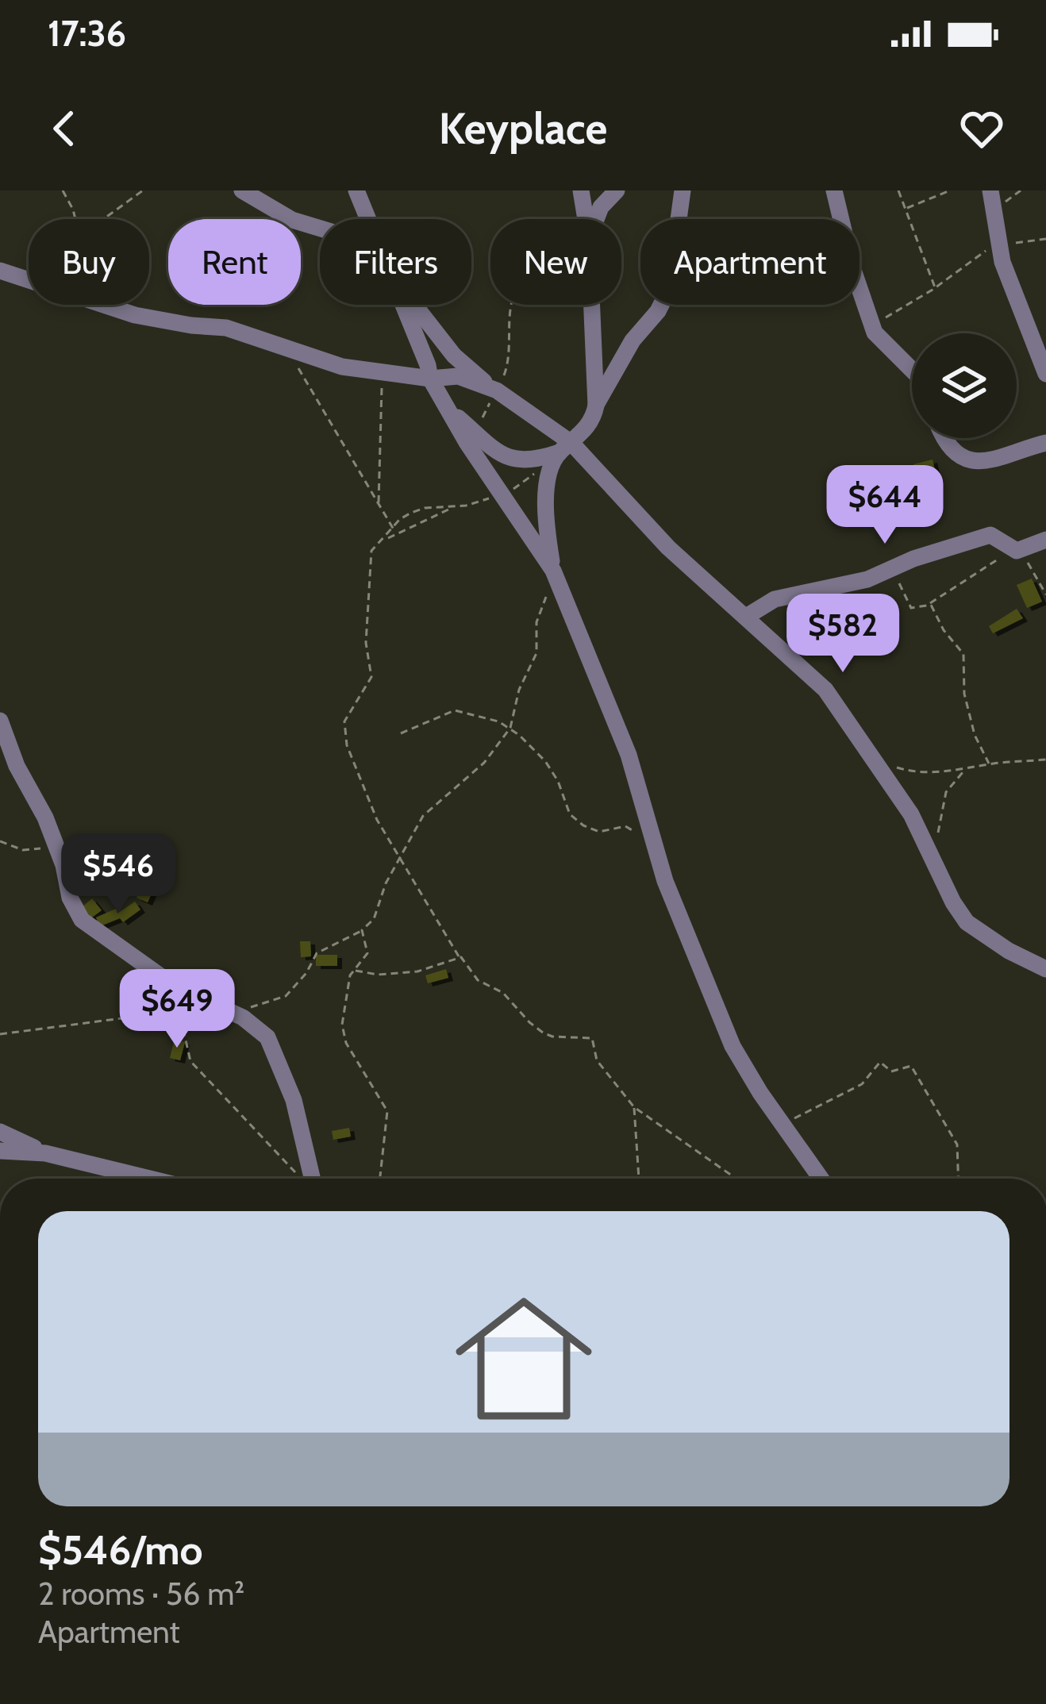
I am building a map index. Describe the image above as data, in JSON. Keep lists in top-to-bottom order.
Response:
{
  "page": {
    "status": "17:36",
    "header": "Keyplace",
    "chip": [
      "Buy",
      "Rent",
      "Filters",
      "New",
      "Apartment"
    ],
    "price": [
      "$644",
      "$582",
      "$546",
      "$649"
    ],
    "list": [
      {
        "name": "$546/mo",
        "note": "2 rooms · 56 m² · Apartment"
      }
    ]
  }
}
